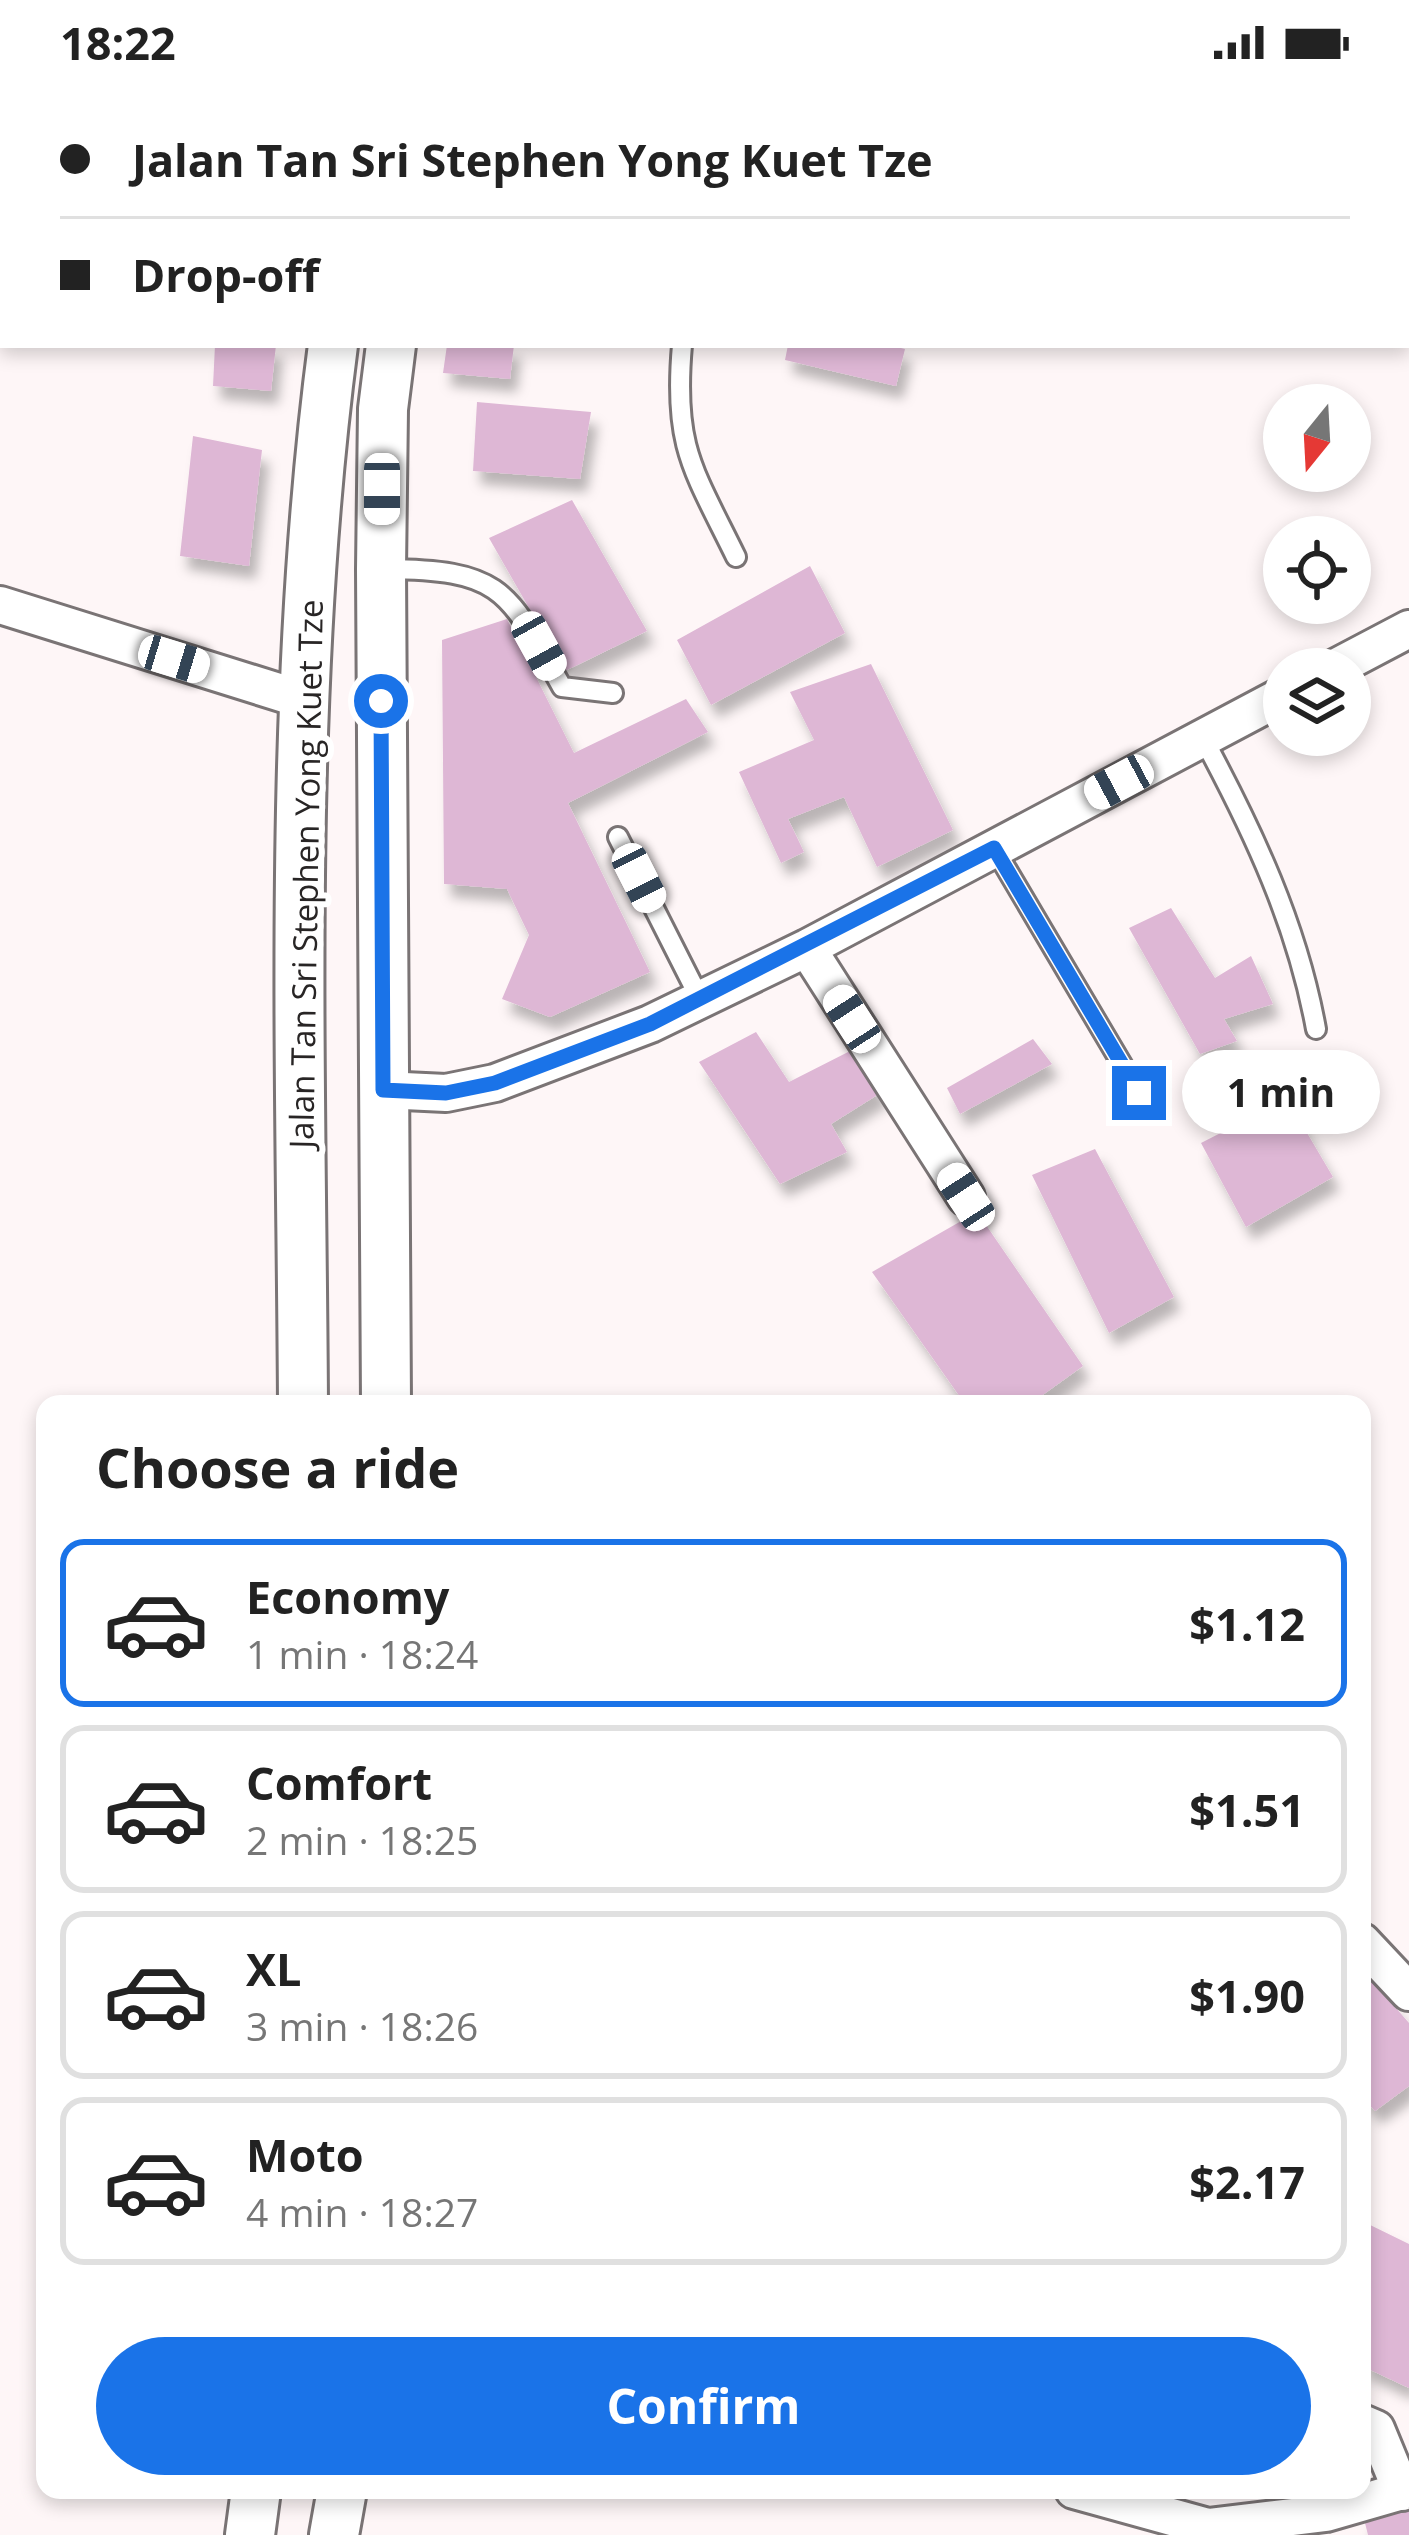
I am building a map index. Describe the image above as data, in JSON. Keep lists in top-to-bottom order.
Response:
{
  "streets": {
    "main road": ["Jalan Tan Sri Stephen Yong Kuet Tze"]
  },
  "north": "bottom",
  "page": {
    "status": "18:22",
    "banner": ["Jalan Tan Sri Stephen Yong Kuet Tze", "Drop-off"],
    "bubble": "1 min",
    "heading": "Choose a ride",
    "list": [
      {
        "name": "Economy",
        "note": "1 min · 18:24",
        "value": "$1.12"
      },
      {
        "name": "Comfort",
        "note": "2 min · 18:25",
        "value": "$1.51"
      },
      {
        "name": "XL",
        "note": "3 min · 18:26",
        "value": "$1.90"
      },
      {
        "name": "Moto",
        "note": "4 min · 18:27",
        "value": "$2.17"
      }
    ],
    "buttons": "Confirm"
  }
}
